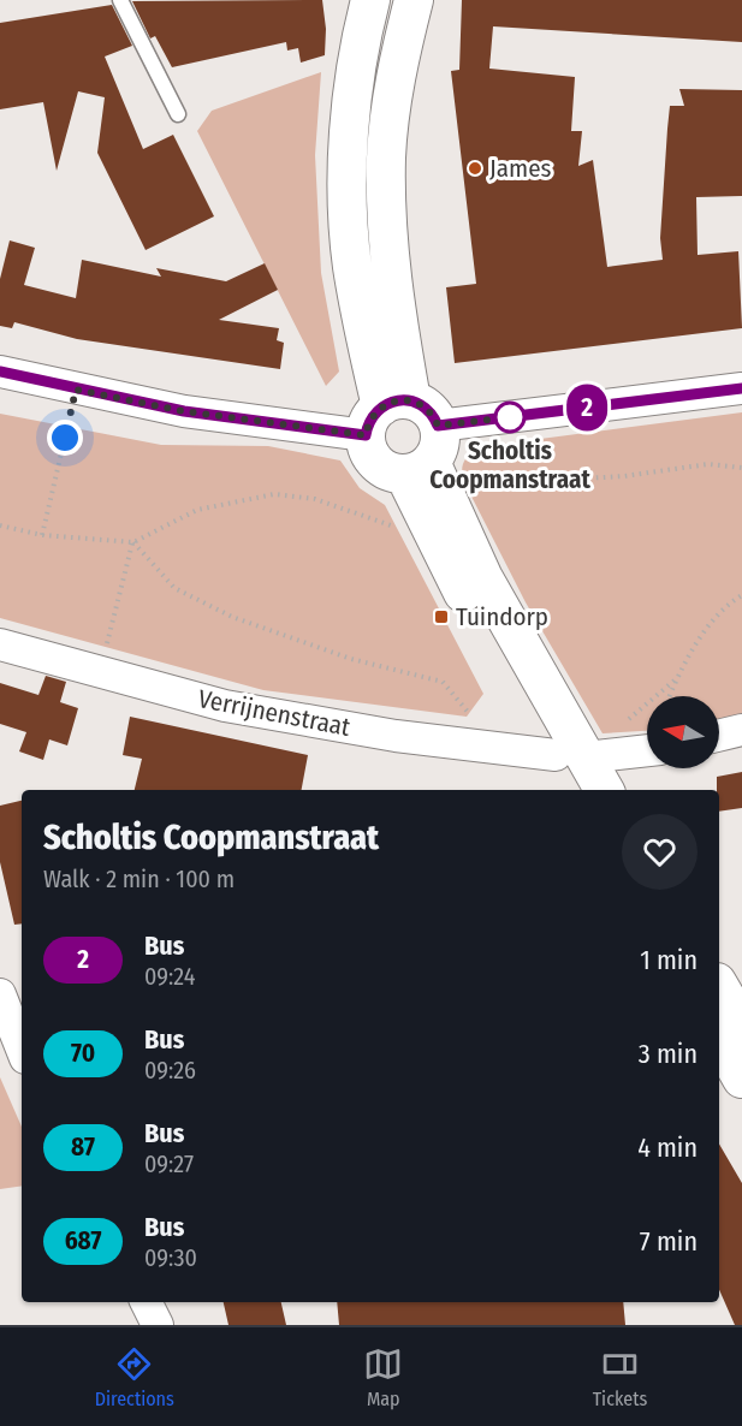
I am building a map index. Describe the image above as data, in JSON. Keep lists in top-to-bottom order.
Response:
{
  "streets": {
    "street": ["Verrijnenstraat"]
  },
  "places": {
    "other": ["James", "Scholtis Coopmanstraat"],
    "transit": ["Tuindorp"]
  },
  "lines": ["bus line 2"],
  "north": "left",
  "page": {
    "on_map": "2",
    "heading": ["Scholtis Coopmanstraat", "Walk · 2 min · 100 m"],
    "list": [
      {
        "mark": "2",
        "name": "Bus",
        "note": "09:24",
        "value": "1 min"
      },
      {
        "mark": "70",
        "name": "Bus",
        "note": "09:26",
        "value": "3 min"
      },
      {
        "mark": "87",
        "name": "Bus",
        "note": "09:27",
        "value": "4 min"
      },
      {
        "mark": "687",
        "name": "Bus",
        "note": "09:30",
        "value": "7 min"
      }
    ],
    "tabs": ["Directions", "Map", "Tickets"]
  }
}
